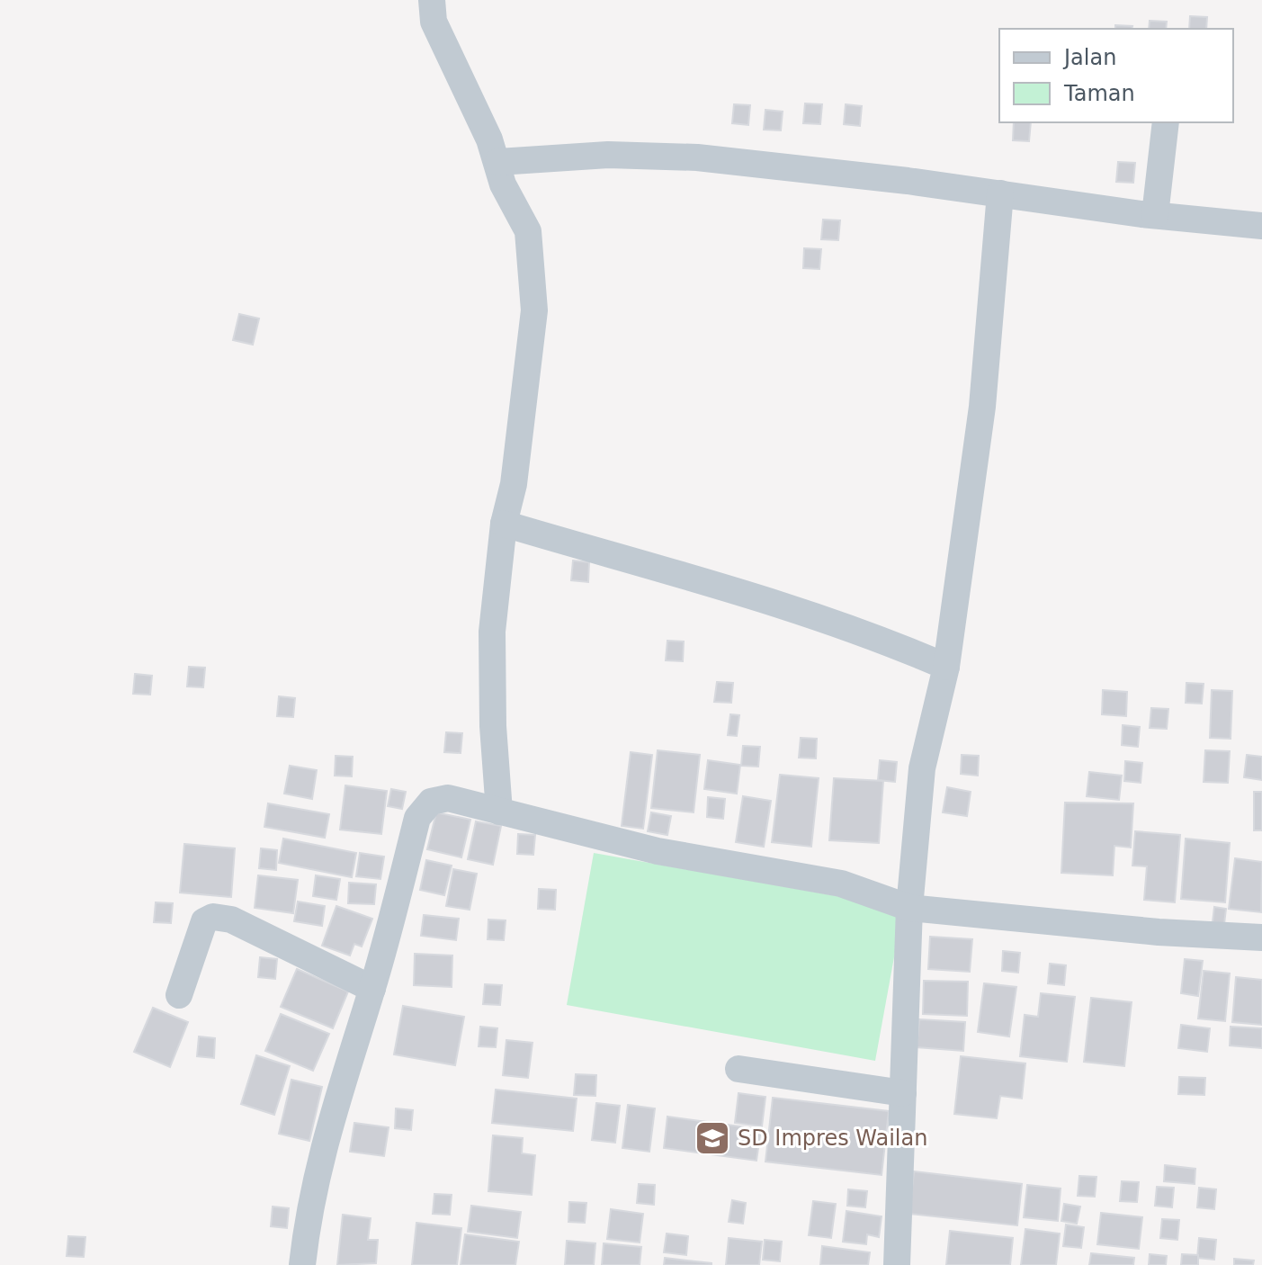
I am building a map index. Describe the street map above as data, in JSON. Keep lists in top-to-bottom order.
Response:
{
  "places": {
    "school or university": ["SD Impres Wailan"]
  },
  "legend": ["Jalan", "Taman"]
}
